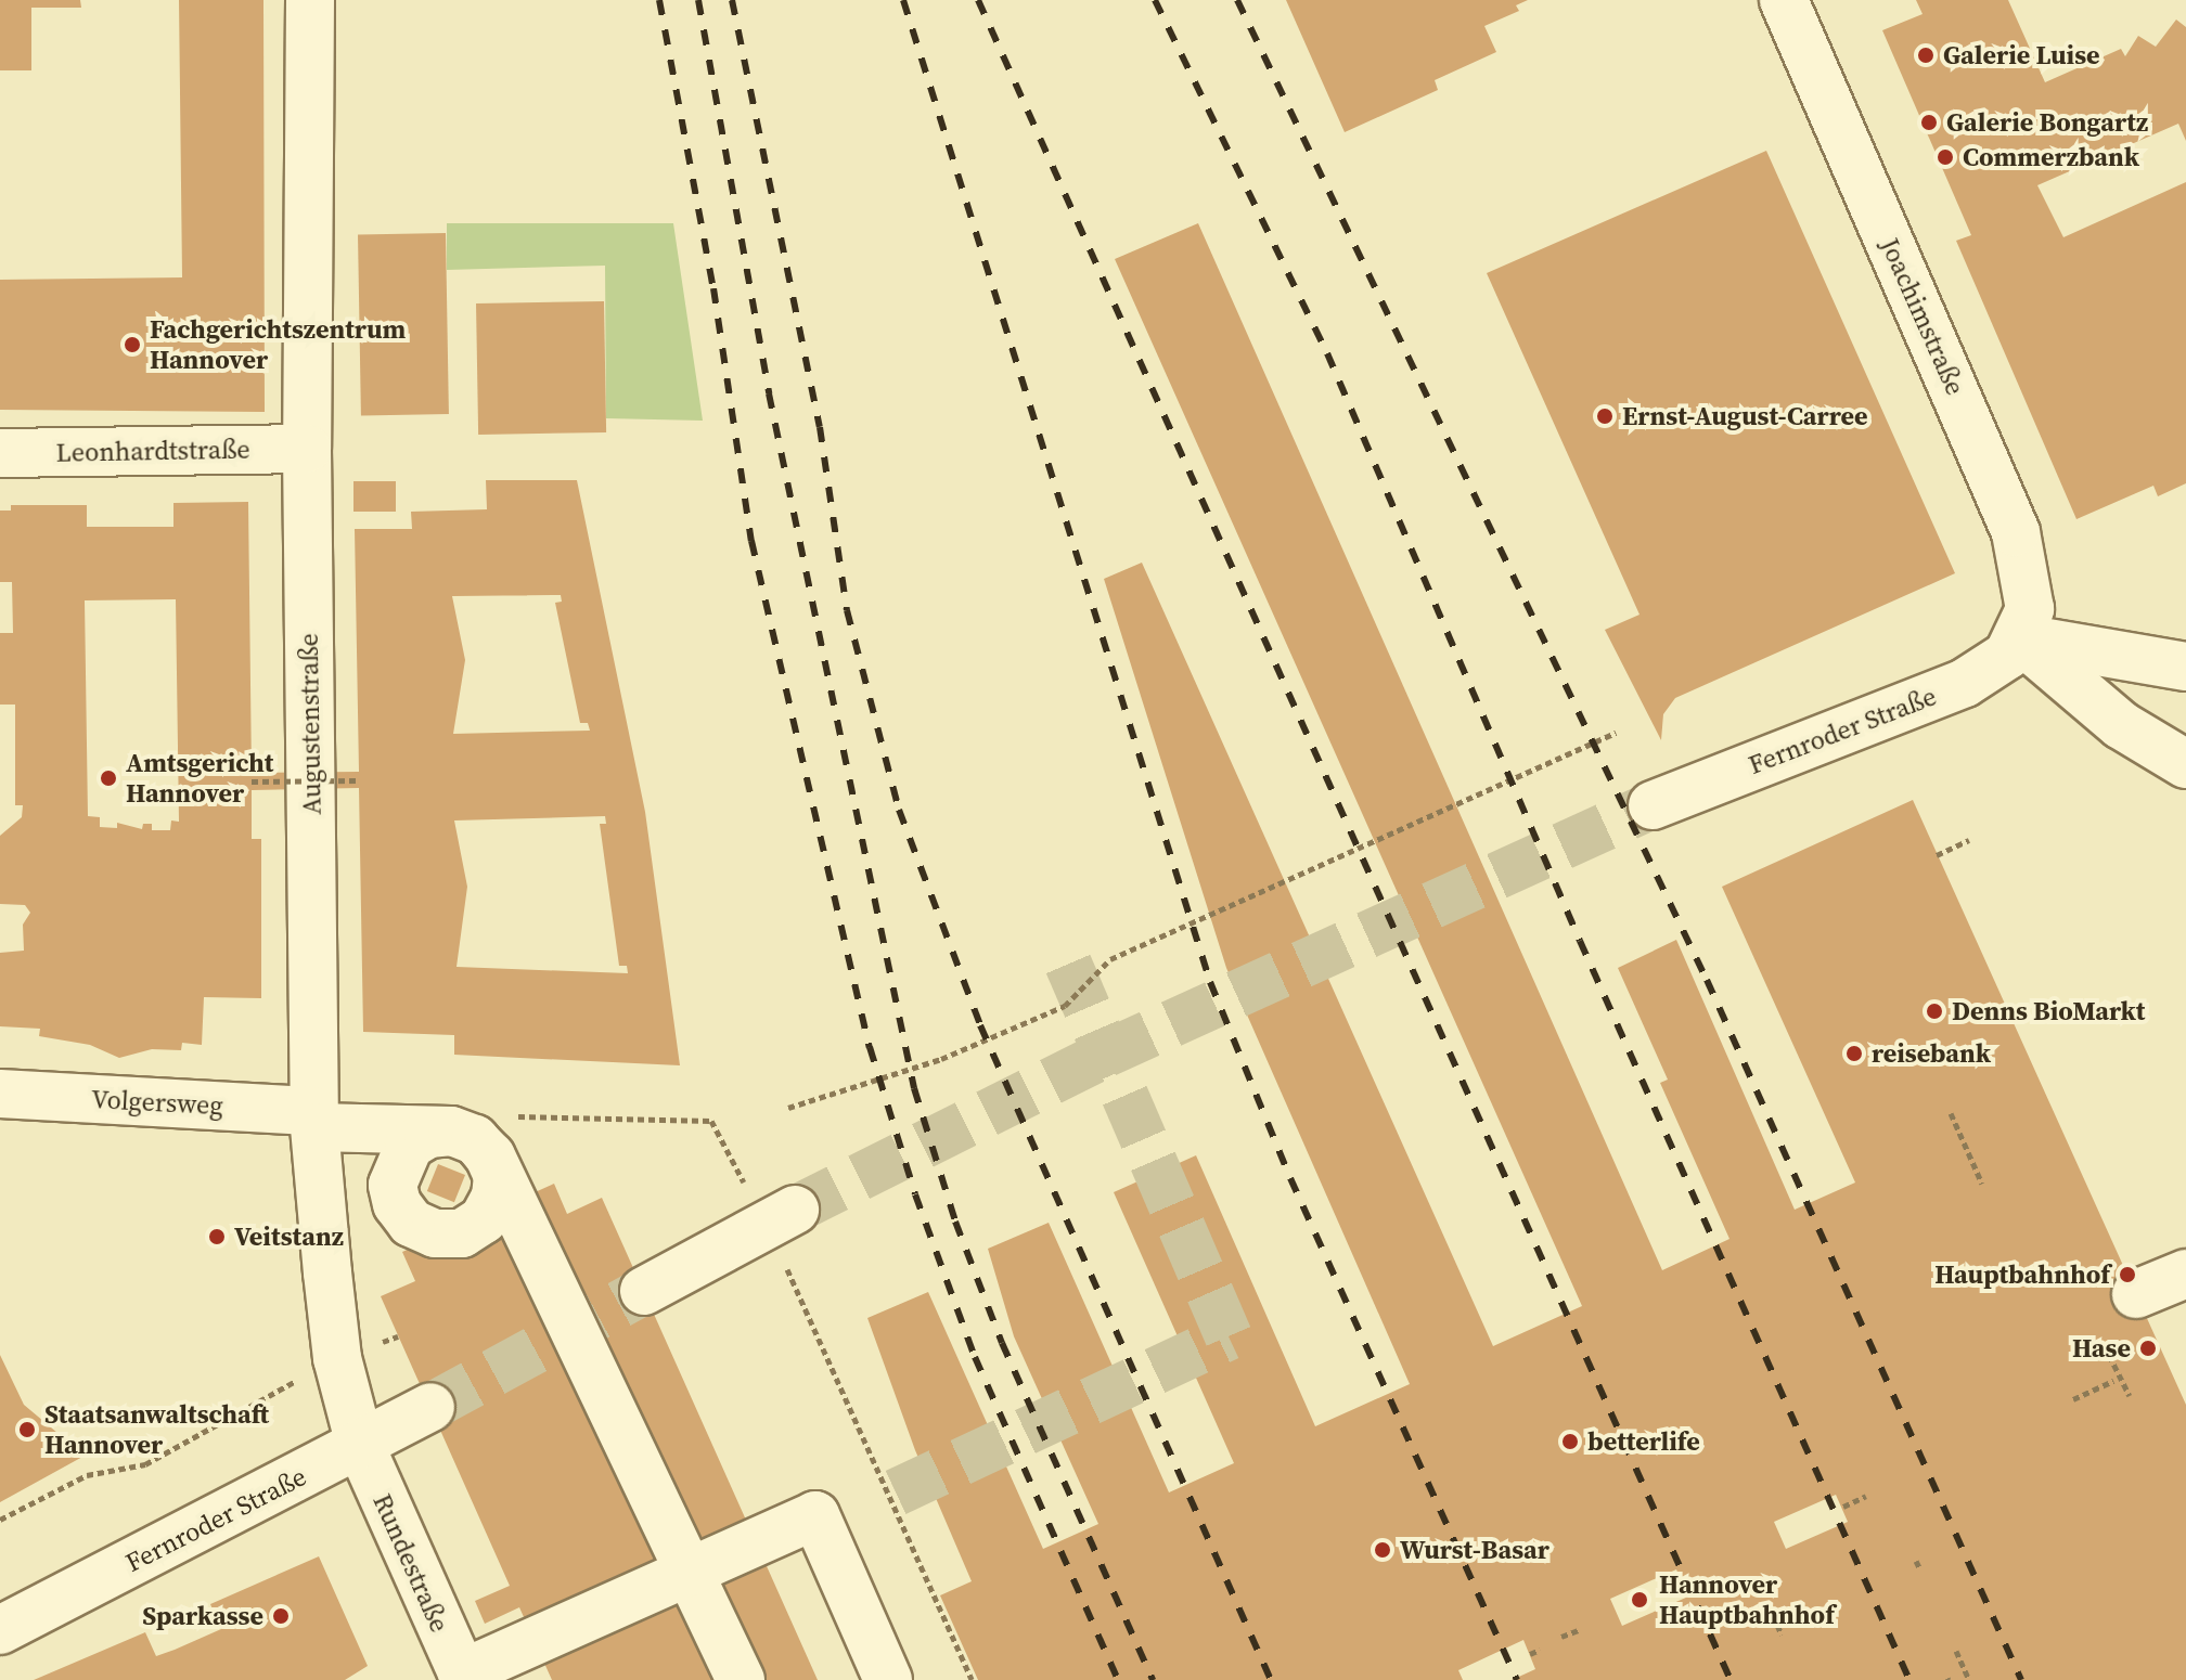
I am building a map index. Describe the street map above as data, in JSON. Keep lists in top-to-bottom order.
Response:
{
  "streets": {
    "street": [
      "Joachimstraße",
      "Leonhardtstraße",
      "Augustenstraße",
      "Fernroder Straße",
      "Volgersweg",
      "Rundestraße"
    ]
  },
  "crossings": [
    ["Joachimstraße", "Fernroder Straße"],
    ["Leonhardtstraße", "Augustenstraße"],
    ["Augustenstraße", "Fernroder Straße"],
    ["Augustenstraße", "Volgersweg"],
    ["Augustenstraße", "Rundestraße"],
    ["Fernroder Straße", "Rundestraße"]
  ],
  "places": [
    "Galerie Luise",
    "Galerie Bongartz",
    "Commerzbank",
    "Fachgerichtszentrum Hannover",
    "Ernst-August-Carree",
    "Amtsgericht Hannover",
    "Denns BioMarkt",
    "reisebank",
    "Veitstanz",
    "Hauptbahnhof",
    "Hase",
    "Staatsanwaltschaft Hannover",
    "betterlife",
    "Wurst-Basar",
    "Hannover Hauptbahnhof",
    "Sparkasse"
  ]
}
